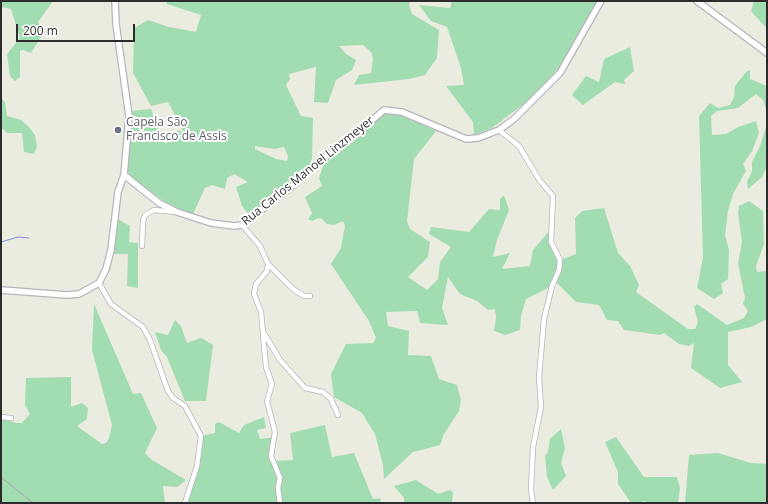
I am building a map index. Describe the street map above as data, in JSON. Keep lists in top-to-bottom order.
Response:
{
  "streets": {
    "street": ["Rua Carlos Manoel Linzmeyer"]
  },
  "places": ["Capela São Francisco de Assis"],
  "scale_bar": "200 m"
}
